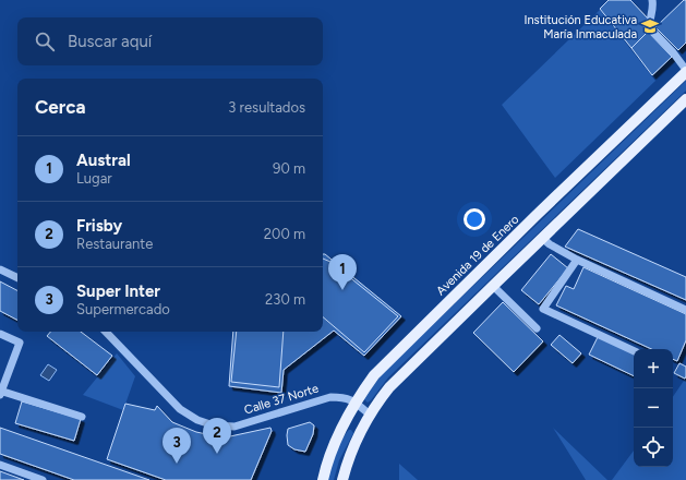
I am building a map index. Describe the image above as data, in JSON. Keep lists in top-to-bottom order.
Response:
{
  "streets": {
    "main road": ["Avenida 19 de Enero"],
    "street": ["Calle 37 Norte"]
  },
  "crossings": [
    ["Avenida 19 de Enero", "Calle 37 Norte"]
  ],
  "places": {
    "school or university": ["Institución Educativa María Inmaculada"]
  },
  "page": {
    "search": "Buscar aquí",
    "heading": ["Cerca", "3 resultados"],
    "list": [
      {
        "mark": "1",
        "name": "Austral",
        "note": "Lugar",
        "value": "90 m"
      },
      {
        "mark": "2",
        "name": "Frisby",
        "note": "Restaurante",
        "value": "200 m"
      },
      {
        "mark": "3",
        "name": "Super Inter",
        "note": "Supermercado",
        "value": "230 m"
      }
    ],
    "pins": ["1", "2", "3"],
    "map_buttons": ["+", "−"]
  }
}
